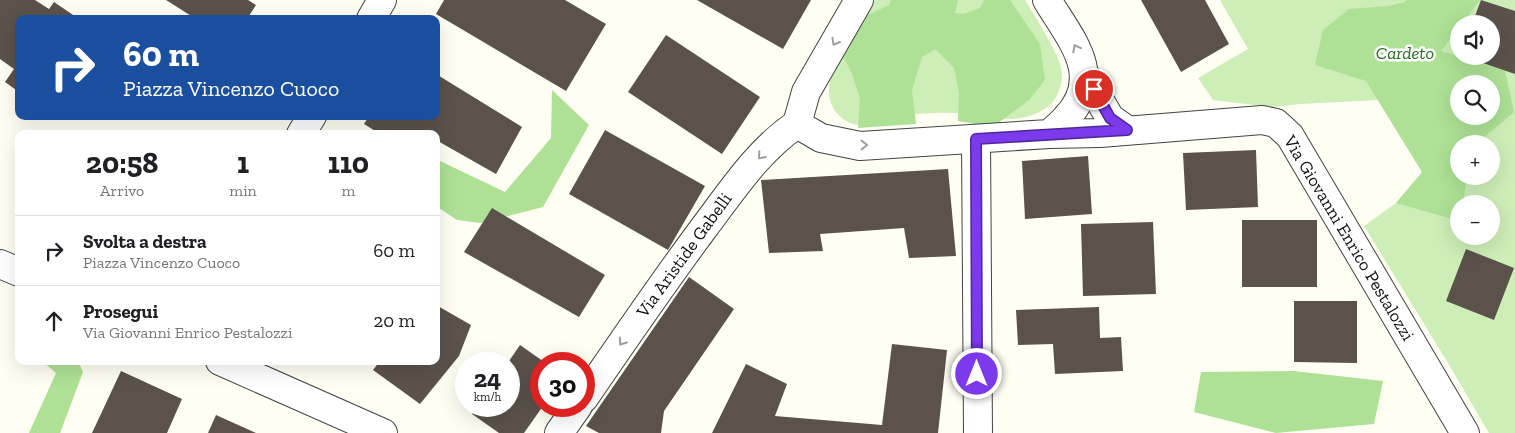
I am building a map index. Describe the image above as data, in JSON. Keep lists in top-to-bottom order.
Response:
{
  "streets": {
    "street": ["Via Giovanni Enrico Pestalozzi", "Via Aristide Gabelli"]
  },
  "crossings": [
    ["Via Giovanni Enrico Pestalozzi", "Via Aristide Gabelli"]
  ],
  "one_way": ["Via Aristide Gabelli"],
  "parks": ["Cardeto"],
  "page": {
    "map_buttons": ["+", "−"],
    "turn": ["60 m", "Piazza Vincenzo Cuoco"],
    "eta": [
      "20:58",
      "Arrivo",
      "1",
      "min",
      "110",
      "m"
    ],
    "list": [
      {
        "name": "Svolta a destra",
        "note": "Piazza Vincenzo Cuoco",
        "value": "60 m"
      },
      {
        "name": "Prosegui",
        "note": "Via Giovanni Enrico Pestalozzi",
        "value": "20 m"
      }
    ],
    "speed": "24 km/h",
    "limit": "30"
  }
}
